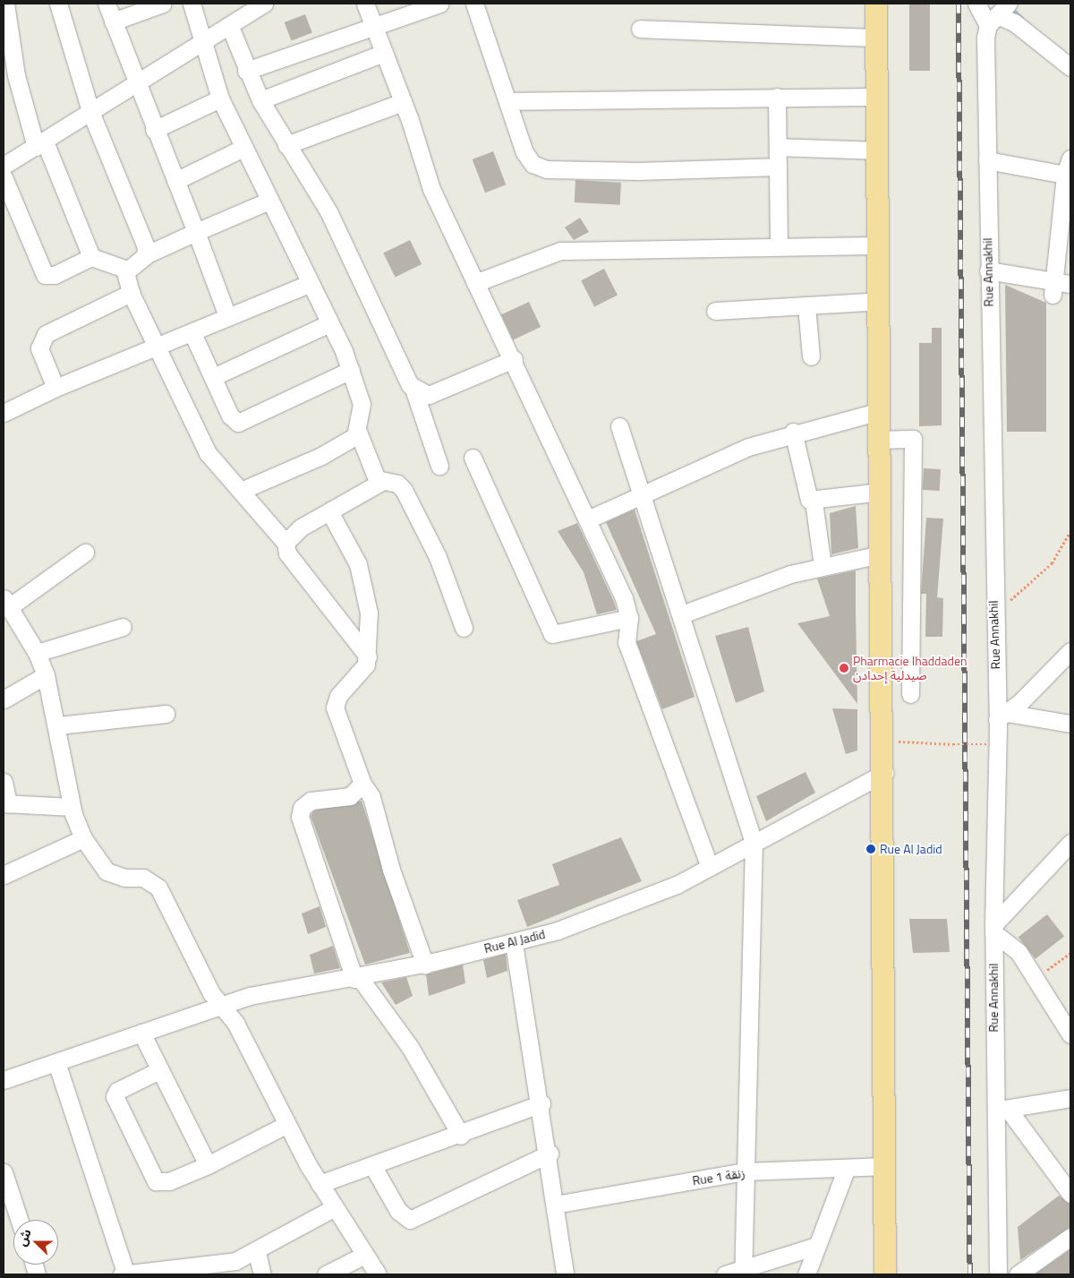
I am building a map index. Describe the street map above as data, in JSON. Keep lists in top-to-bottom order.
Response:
{
  "streets": {
    "street": ["Rue Annakhil", "Rue Al Jadid", "Rue 1 زنقة"]
  },
  "places": ["Pharmacie Ihaddaden صيدلية إحدادن", "Rue Al Jadid"],
  "north": "left"
}
